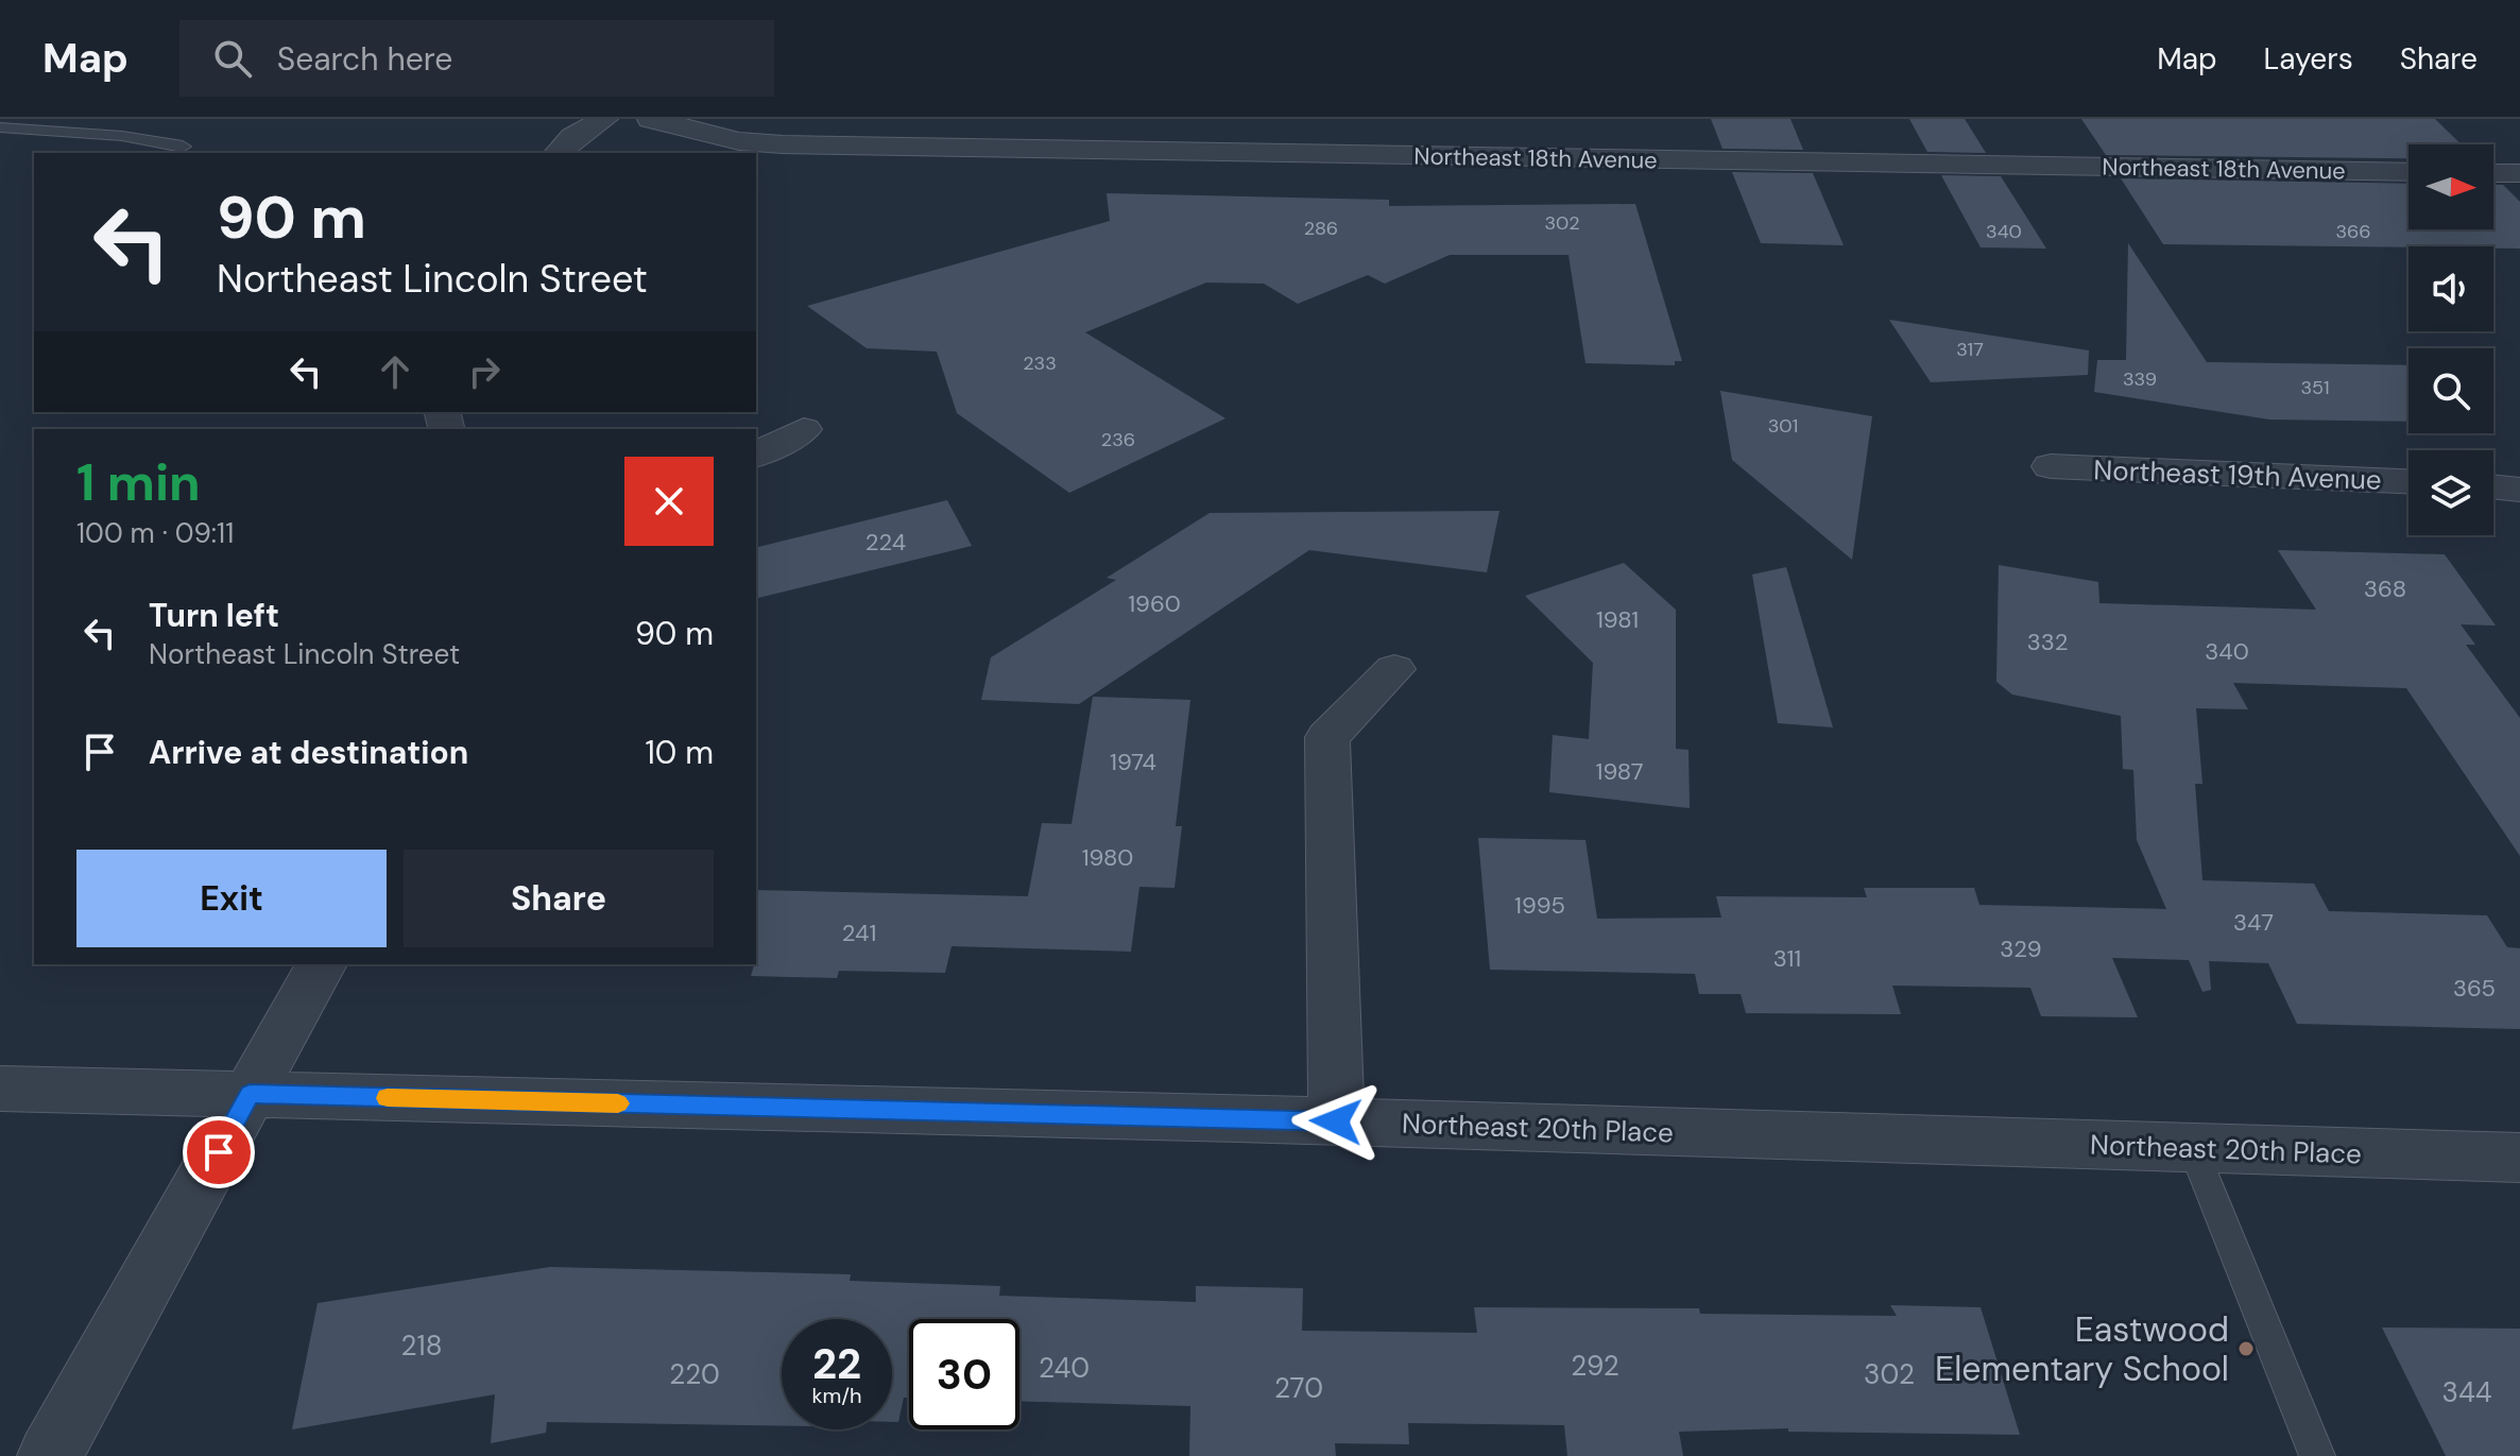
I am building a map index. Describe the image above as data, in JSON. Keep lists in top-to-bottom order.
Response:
{
  "streets": {
    "street": ["Northeast 18th Avenue", "Northeast 19th Avenue", "Northeast 20th Place"]
  },
  "places": ["Eastwood Elementary School"],
  "house_numbers": [
    "302",
    "286",
    "340",
    "366",
    "317",
    "233",
    "339",
    "351",
    "301",
    "236",
    "224",
    "368",
    "1960",
    "1981",
    "332",
    "340",
    "1974",
    "1987",
    "1980",
    "1995",
    "347",
    "241",
    "329",
    "311",
    "365",
    "218",
    "292",
    "240",
    "220",
    "302",
    "270",
    "344"
  ],
  "north": "right",
  "page": {
    "header": "Map",
    "search": "Search here",
    "nav": ["Map", "Layers", "Share"],
    "turn": ["90 m", "Northeast Lincoln Street"],
    "heading": ["1 min", "100 m · 09:11"],
    "list": [
      {
        "name": "Turn left",
        "note": "Northeast Lincoln Street",
        "value": "90 m"
      },
      {
        "name": "Arrive at destination",
        "value": "10 m"
      }
    ],
    "buttons": ["Exit", "Share"],
    "speed": "22 km/h",
    "limit": "30"
  }
}
